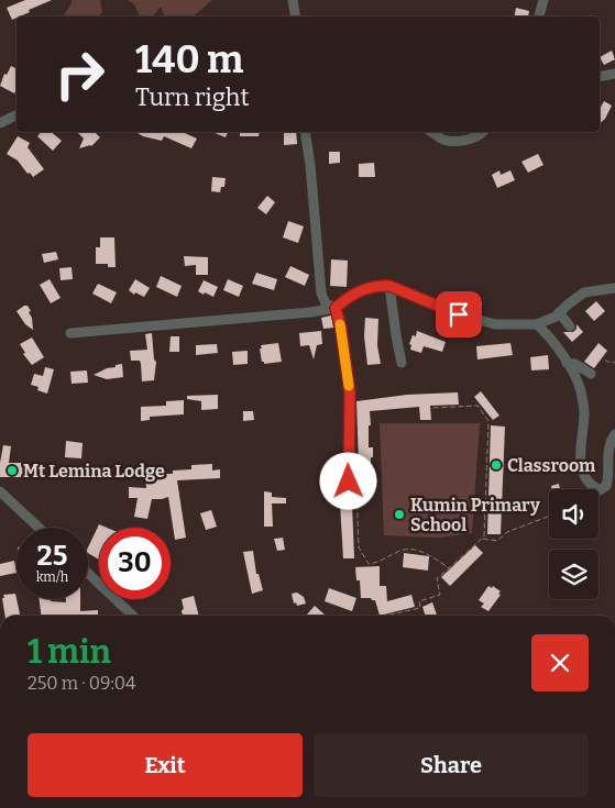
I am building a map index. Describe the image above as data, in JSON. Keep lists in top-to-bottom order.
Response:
{
  "places": ["Classroom", "Mt Lemina Lodge", "Kumin Primary School"],
  "page": {
    "turn": ["140 m", "Turn right"],
    "speed": "25 km/h",
    "limit": "30",
    "heading": ["1 min", "250 m · 09:04"],
    "buttons": ["Exit", "Share"]
  }
}
